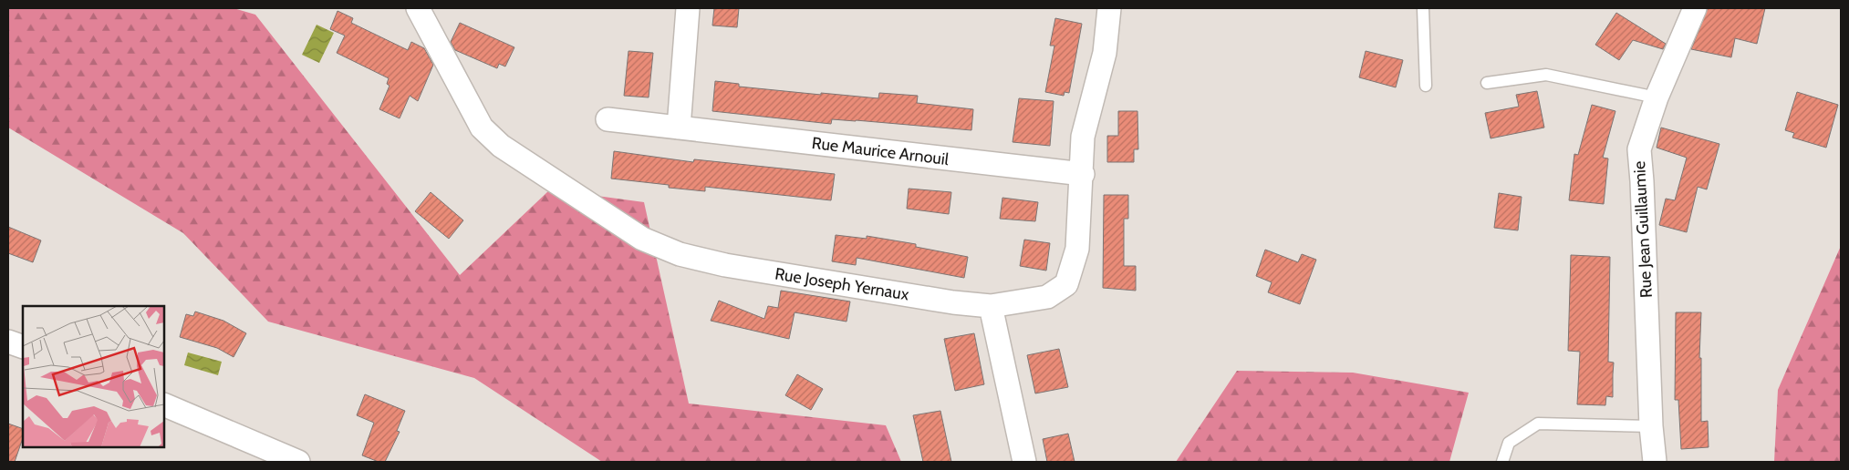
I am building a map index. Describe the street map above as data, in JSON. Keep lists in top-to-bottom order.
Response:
{
  "streets": {
    "street": ["Rue Maurice Arnouil", "Rue Jean Guillaumie", "Rue Joseph Yernaux"]
  },
  "crossings": [
    ["Rue Maurice Arnouil", "Rue Joseph Yernaux"]
  ]
}
